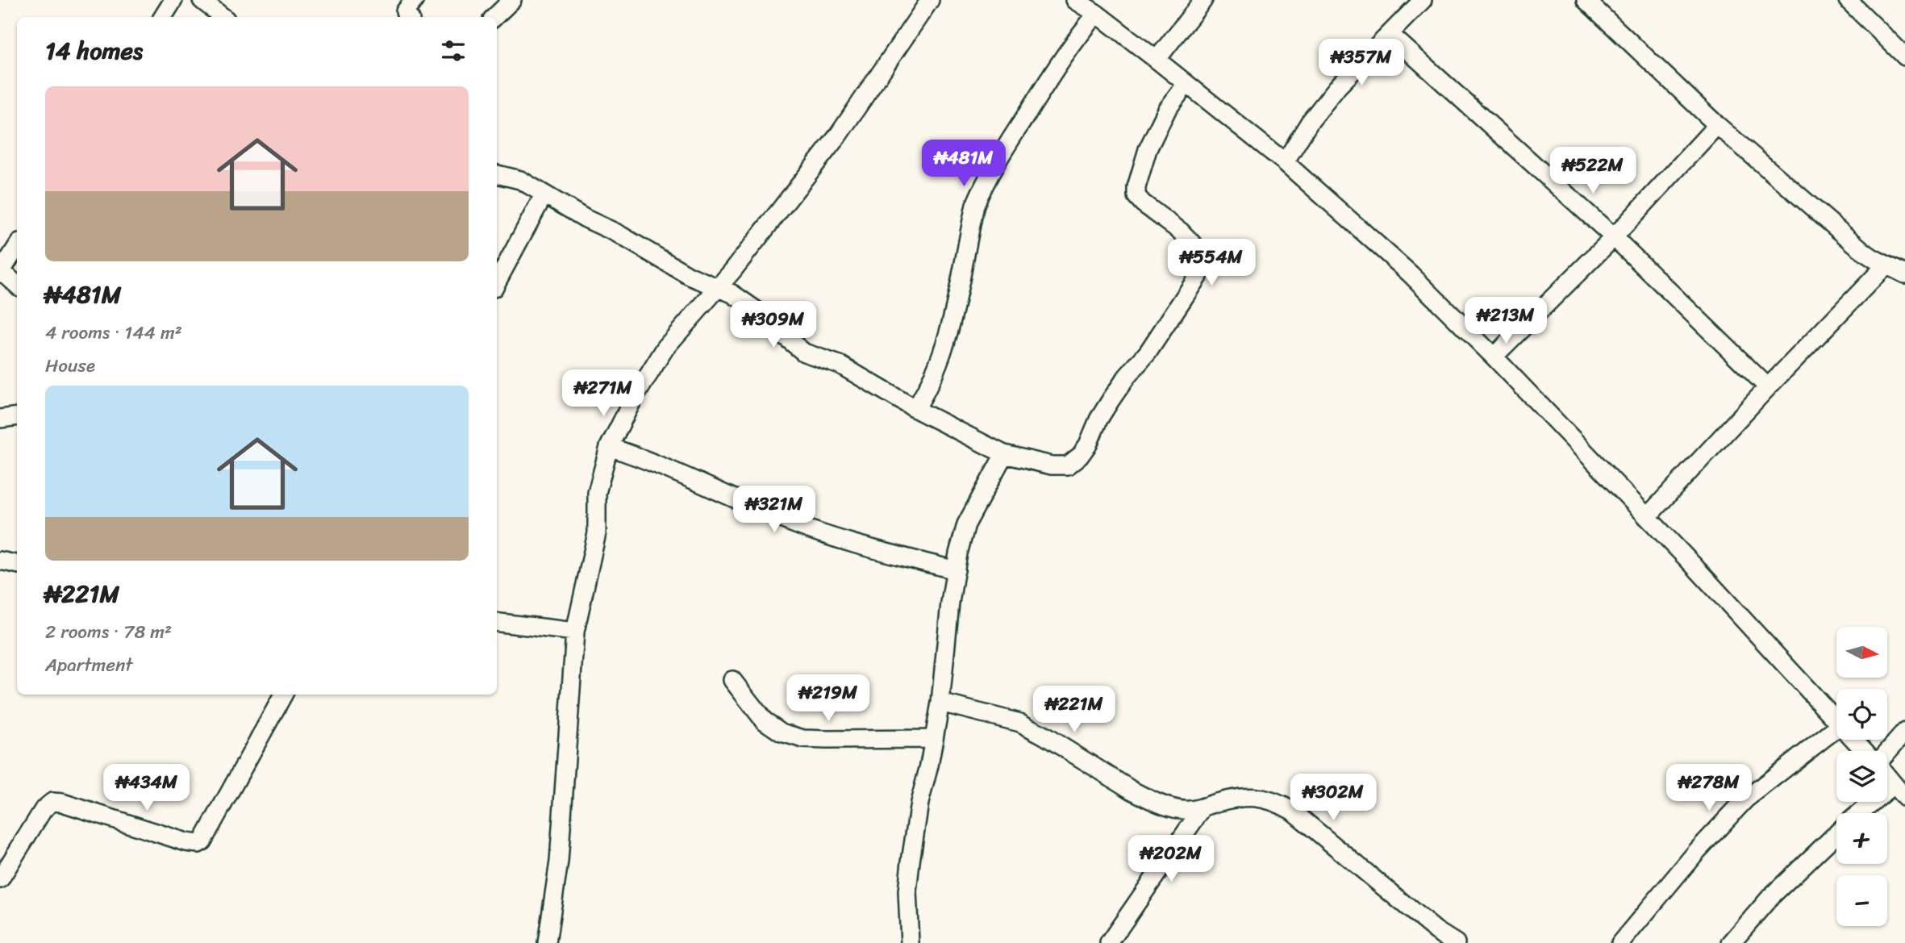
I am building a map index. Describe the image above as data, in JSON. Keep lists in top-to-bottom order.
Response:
{
  "north": "right",
  "page": {
    "heading": "14 homes",
    "price": [
      "₦357M",
      "₦481M",
      "₦522M",
      "₦554M",
      "₦213M",
      "₦309M",
      "₦271M",
      "₦321M",
      "₦219M",
      "₦221M",
      "₦434M",
      "₦278M",
      "₦302M",
      "₦202M"
    ],
    "list": [
      {
        "name": "₦481M",
        "note": "4 rooms · 144 m² · House"
      },
      {
        "name": "₦221M",
        "note": "2 rooms · 78 m² · Apartment"
      }
    ],
    "map_buttons": ["+", "−"]
  }
}
